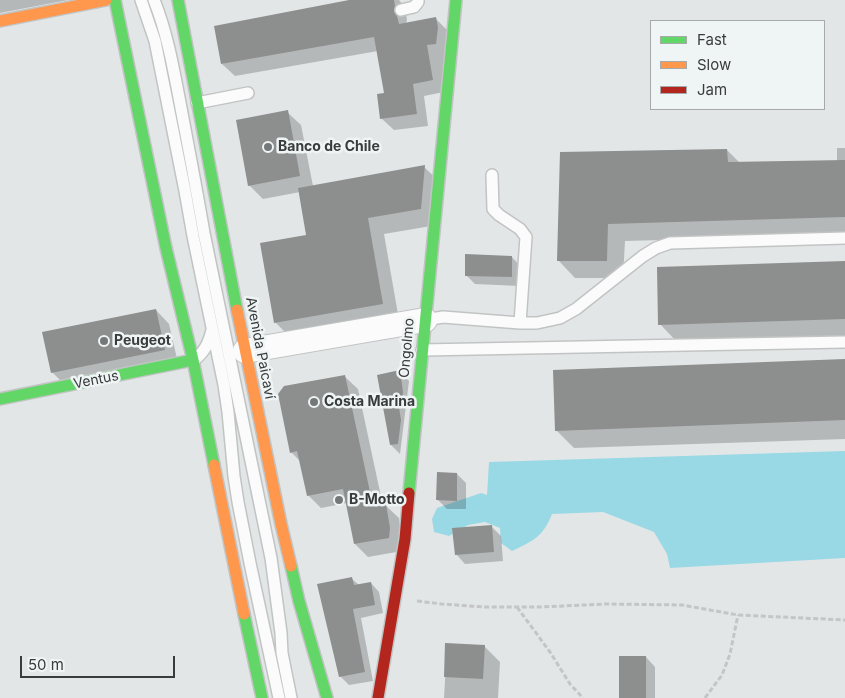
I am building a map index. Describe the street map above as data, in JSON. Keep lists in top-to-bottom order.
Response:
{
  "streets": {
    "main road": ["Avenida Paicaví", "Ongolmo", "Ventus"]
  },
  "places": [
    "Banco de Chile",
    "Peugeot",
    "Costa Marina",
    "B-Motto"
  ],
  "legend": ["Fast", "Slow", "Jam"],
  "scale_bar": "50 m"
}
